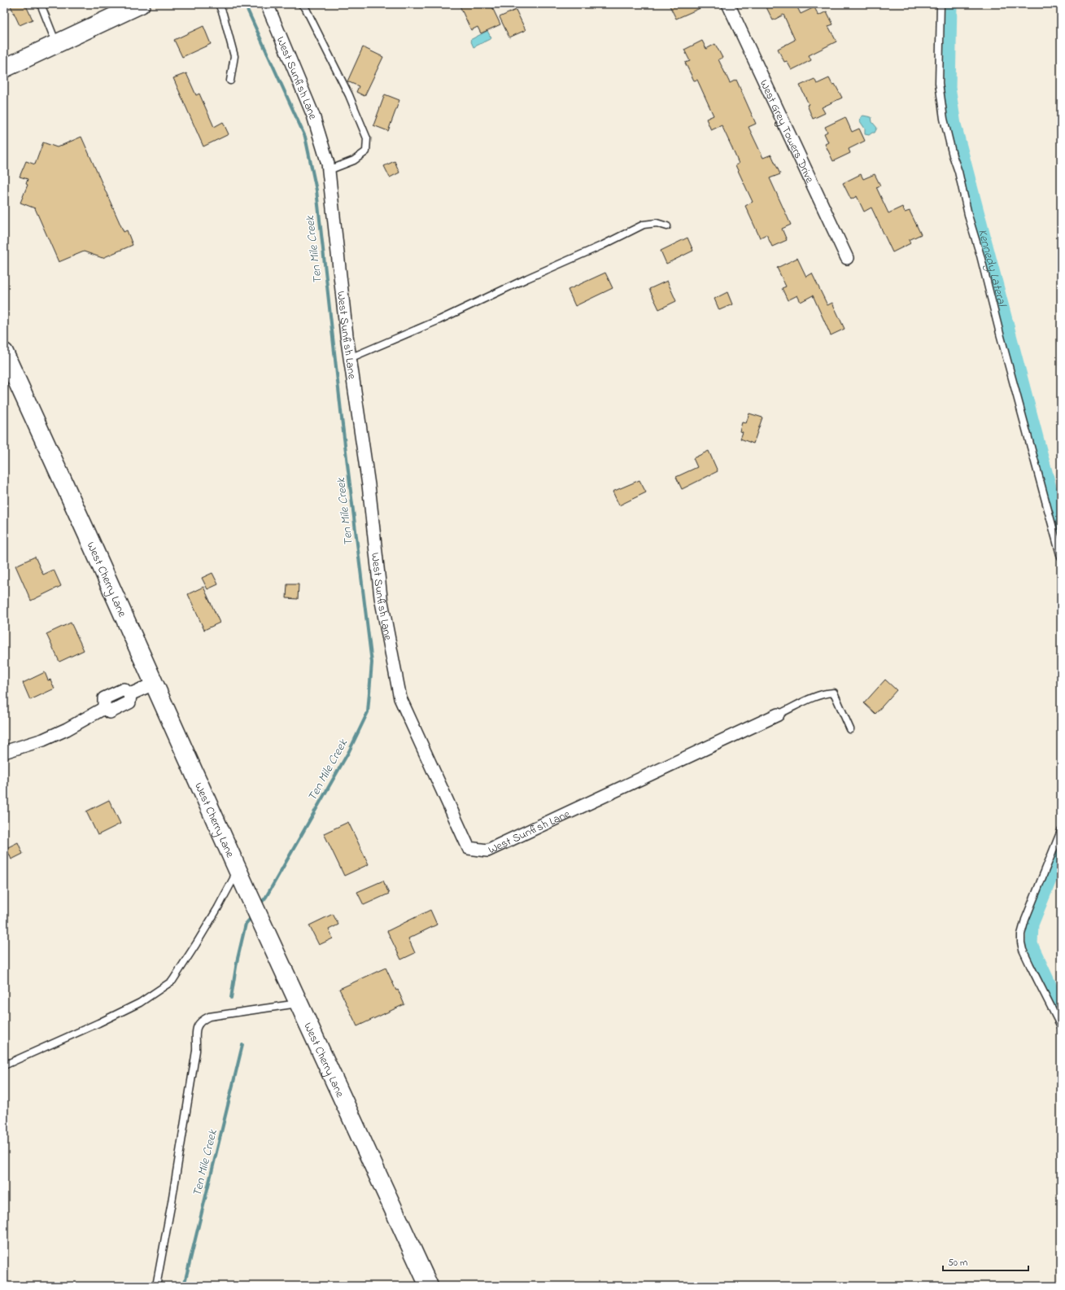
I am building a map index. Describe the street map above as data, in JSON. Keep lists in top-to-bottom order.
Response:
{
  "streets": {
    "main road": ["West Cherry Lane"],
    "street": ["West Sunfish Lane", "West Grey Towers Drive"]
  },
  "water": ["Ten Mile Creek", "Kennedy Lateral"],
  "scale_bar": "50 m"
}
